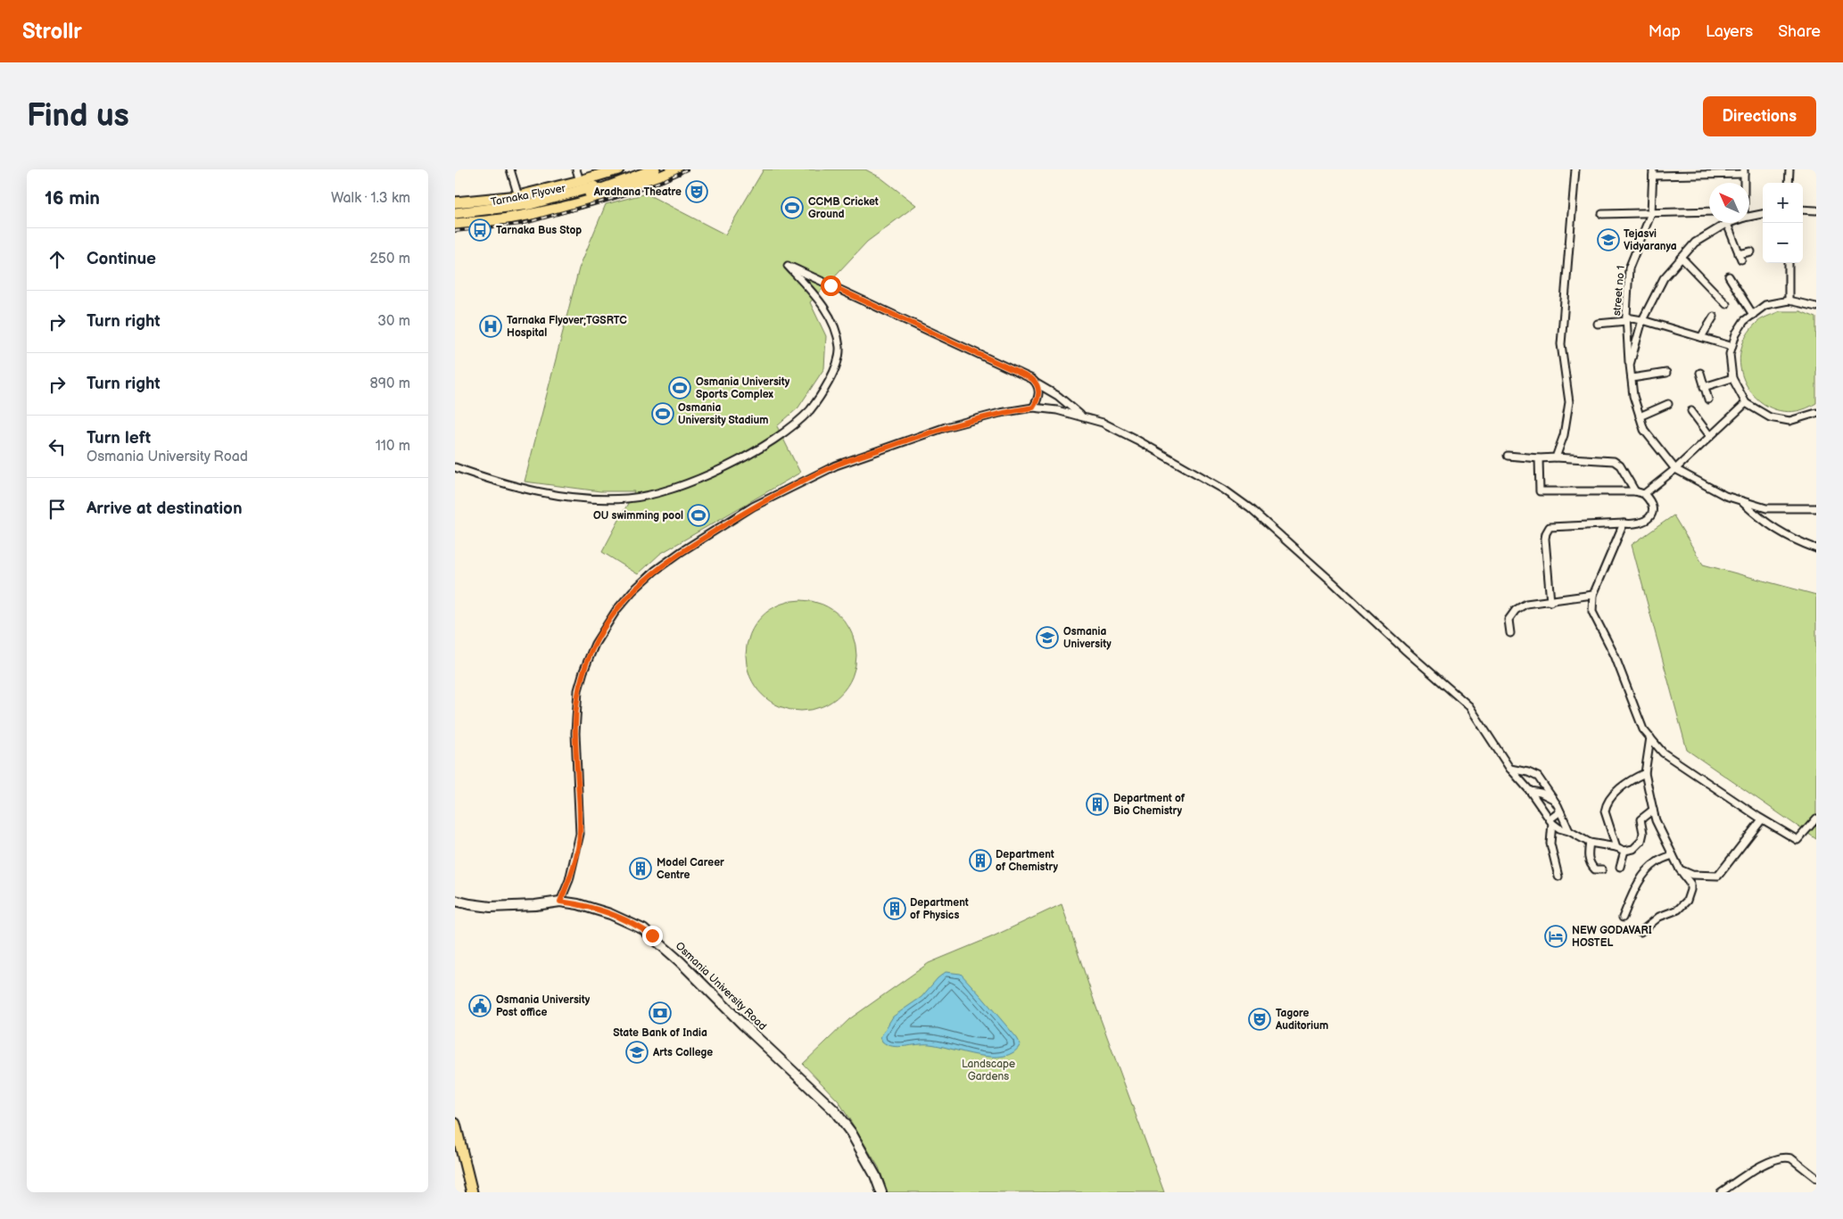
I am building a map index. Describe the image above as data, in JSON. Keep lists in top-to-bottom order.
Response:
{
  "streets": {
    "main road": ["Tarnaka Flyover", "Osmania University Road"],
    "street": ["street no 1"]
  },
  "parks": ["Landscape Gardens"],
  "places": {
    "theatre": ["Aradhana Theatre", "Tagore Auditorium"],
    "sports": [
      "CCMB Cricket Ground",
      "Osmania University Sports Complex",
      "Osmania University Stadium",
      "OU swimming pool"
    ],
    "bus stop": ["Tarnaka Bus Stop"],
    "school or university": ["Tejasvi Vidyaranya", "Osmania University", "Arts College"],
    "hospital": ["Tarnaka Flyover;TGSRTC Hospital"],
    "building": [
      "Department of Bio Chemistry",
      "Department of Chemistry",
      "Model Career Centre",
      "Department of Physics"
    ],
    "hotel": ["NEW GODAVARI HOSTEL"],
    "public building": ["Osmania University Post office"],
    "bank": ["State Bank of India"]
  },
  "north": "top left",
  "page": {
    "header": "Strollr",
    "nav": ["Map", "Layers", "Share"],
    "buttons": "Directions",
    "title": "Find us",
    "heading": ["16 min", "Walk · 1.3 km"],
    "map_buttons": ["+", "−"],
    "list": [
      ["Continue", "250 m"],
      ["Turn right", "30 m"],
      ["Turn right", "890 m"],
      ["Turn left", "Osmania University Road", "110 m"],
      "Arrive at destination"
    ]
  }
}
